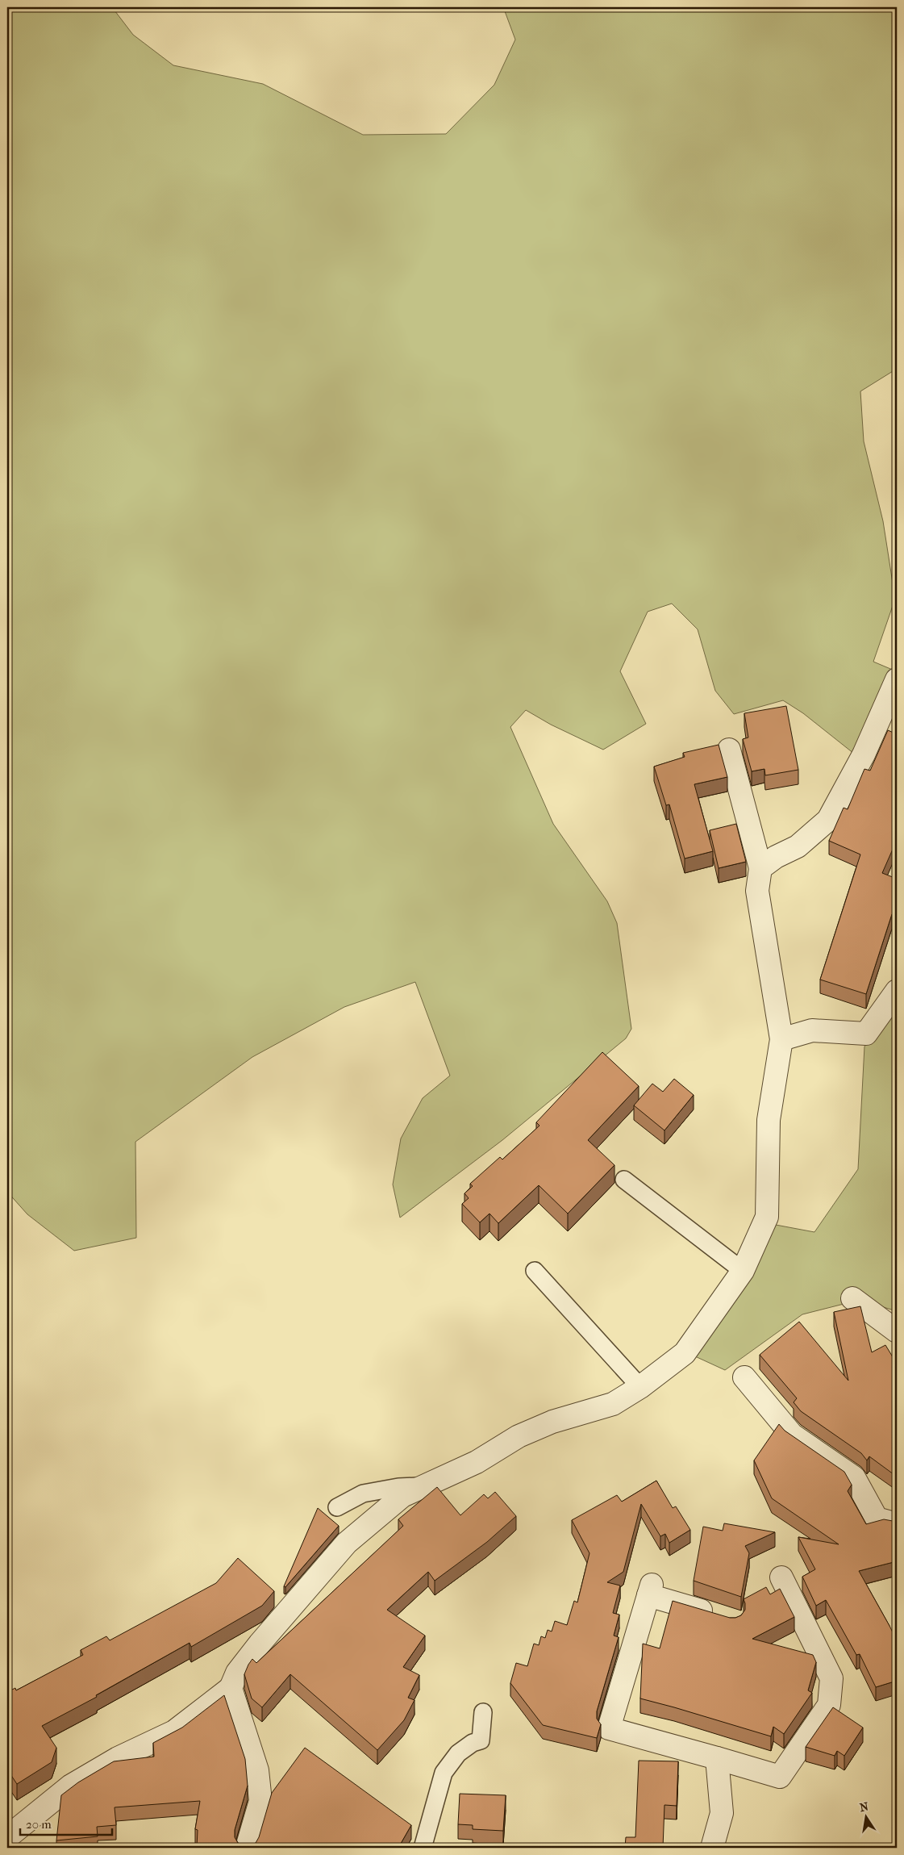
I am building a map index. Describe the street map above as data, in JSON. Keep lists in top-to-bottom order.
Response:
{
  "scale_bar": "20 m",
  "north": "top"
}
